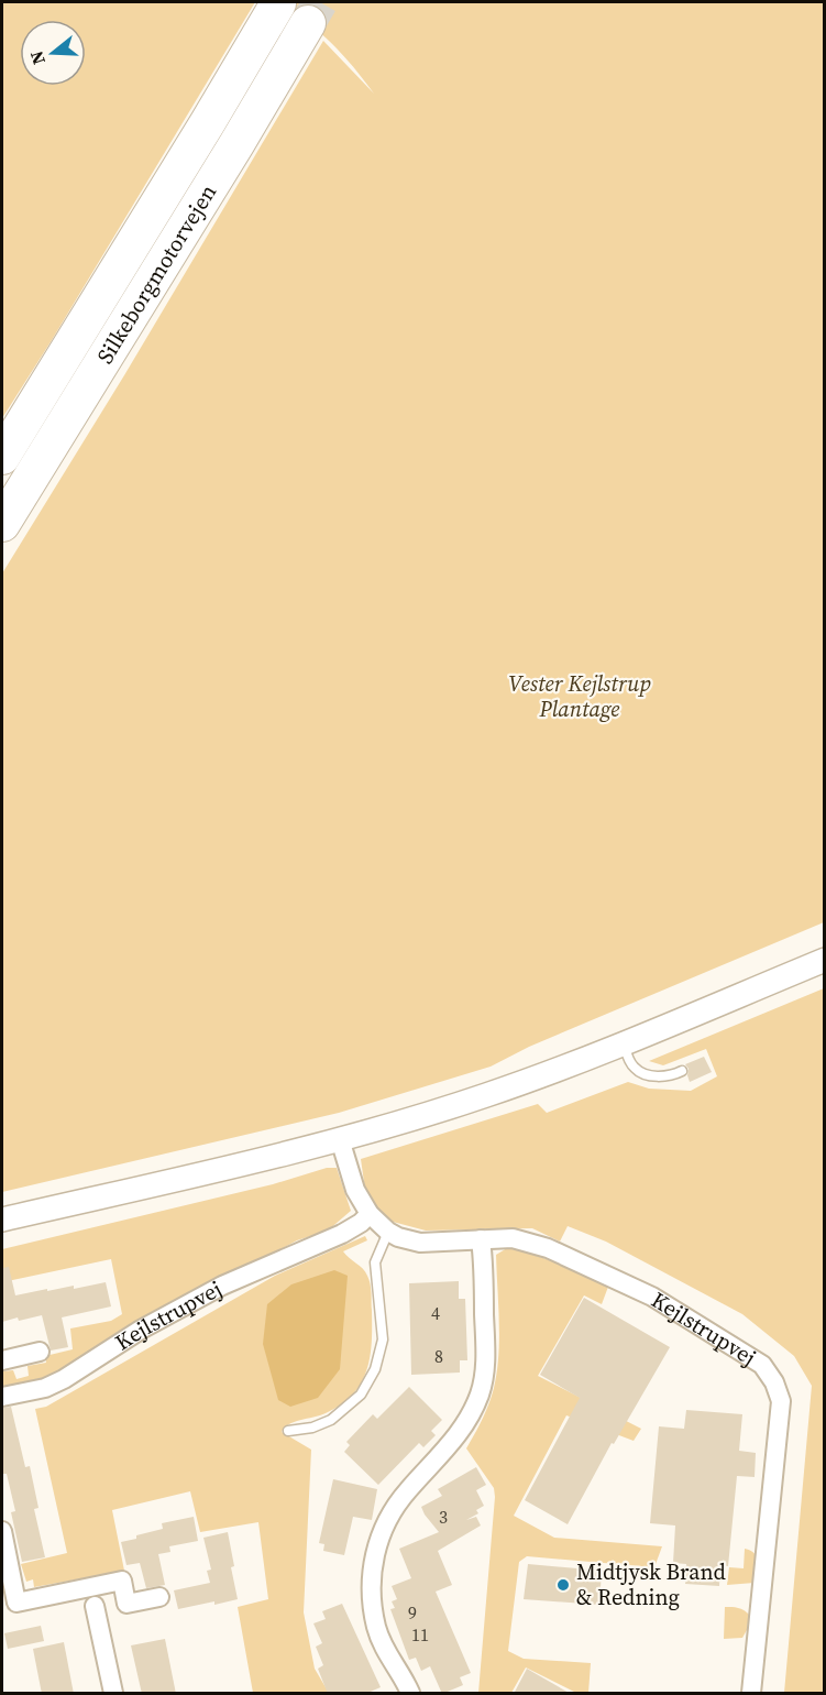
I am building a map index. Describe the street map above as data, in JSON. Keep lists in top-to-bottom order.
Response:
{
  "streets": {
    "highway": ["Silkeborgmotorvejen"],
    "street": ["Kejlstrupvej"]
  },
  "parks": ["Vester Kejlstrup Plantage"],
  "places": ["Midtjysk Brand & Redning"],
  "house_numbers": [
    "4",
    "8",
    "3",
    "9",
    "11"
  ],
  "north": "left"
}
